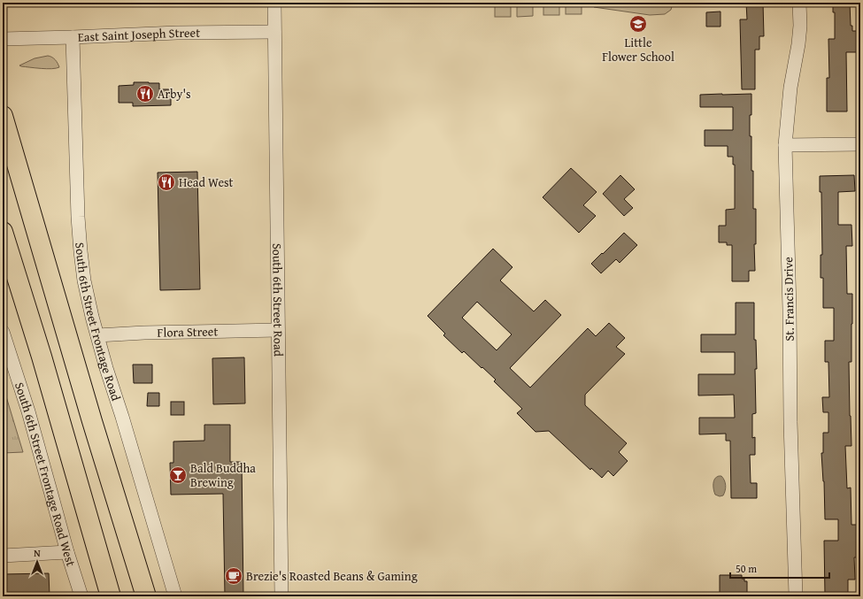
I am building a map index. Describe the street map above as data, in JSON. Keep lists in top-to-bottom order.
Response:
{
  "streets": {
    "street": [
      "East Saint Joseph Street",
      "South 6th Street Road",
      "St. Francis Drive",
      "South 6th Street Frontage Road",
      "Flora Street",
      "South 6th Street Frontage Road West"
    ]
  },
  "crossings": [
    ["East Saint Joseph Street", "South 6th Street Road"],
    ["East Saint Joseph Street", "South 6th Street Frontage Road"],
    ["South 6th Street Road", "Flora Street"],
    ["South 6th Street Frontage Road", "Flora Street"]
  ],
  "places": {
    "school or university": ["Little Flower School"],
    "restaurant": ["Arby's", "Head West"],
    "bar": ["Bald Buddha Brewing"],
    "cafe": ["Brezie's Roasted Beans & Gaming"]
  },
  "scale_bar": "50 m",
  "north": "top"
}
